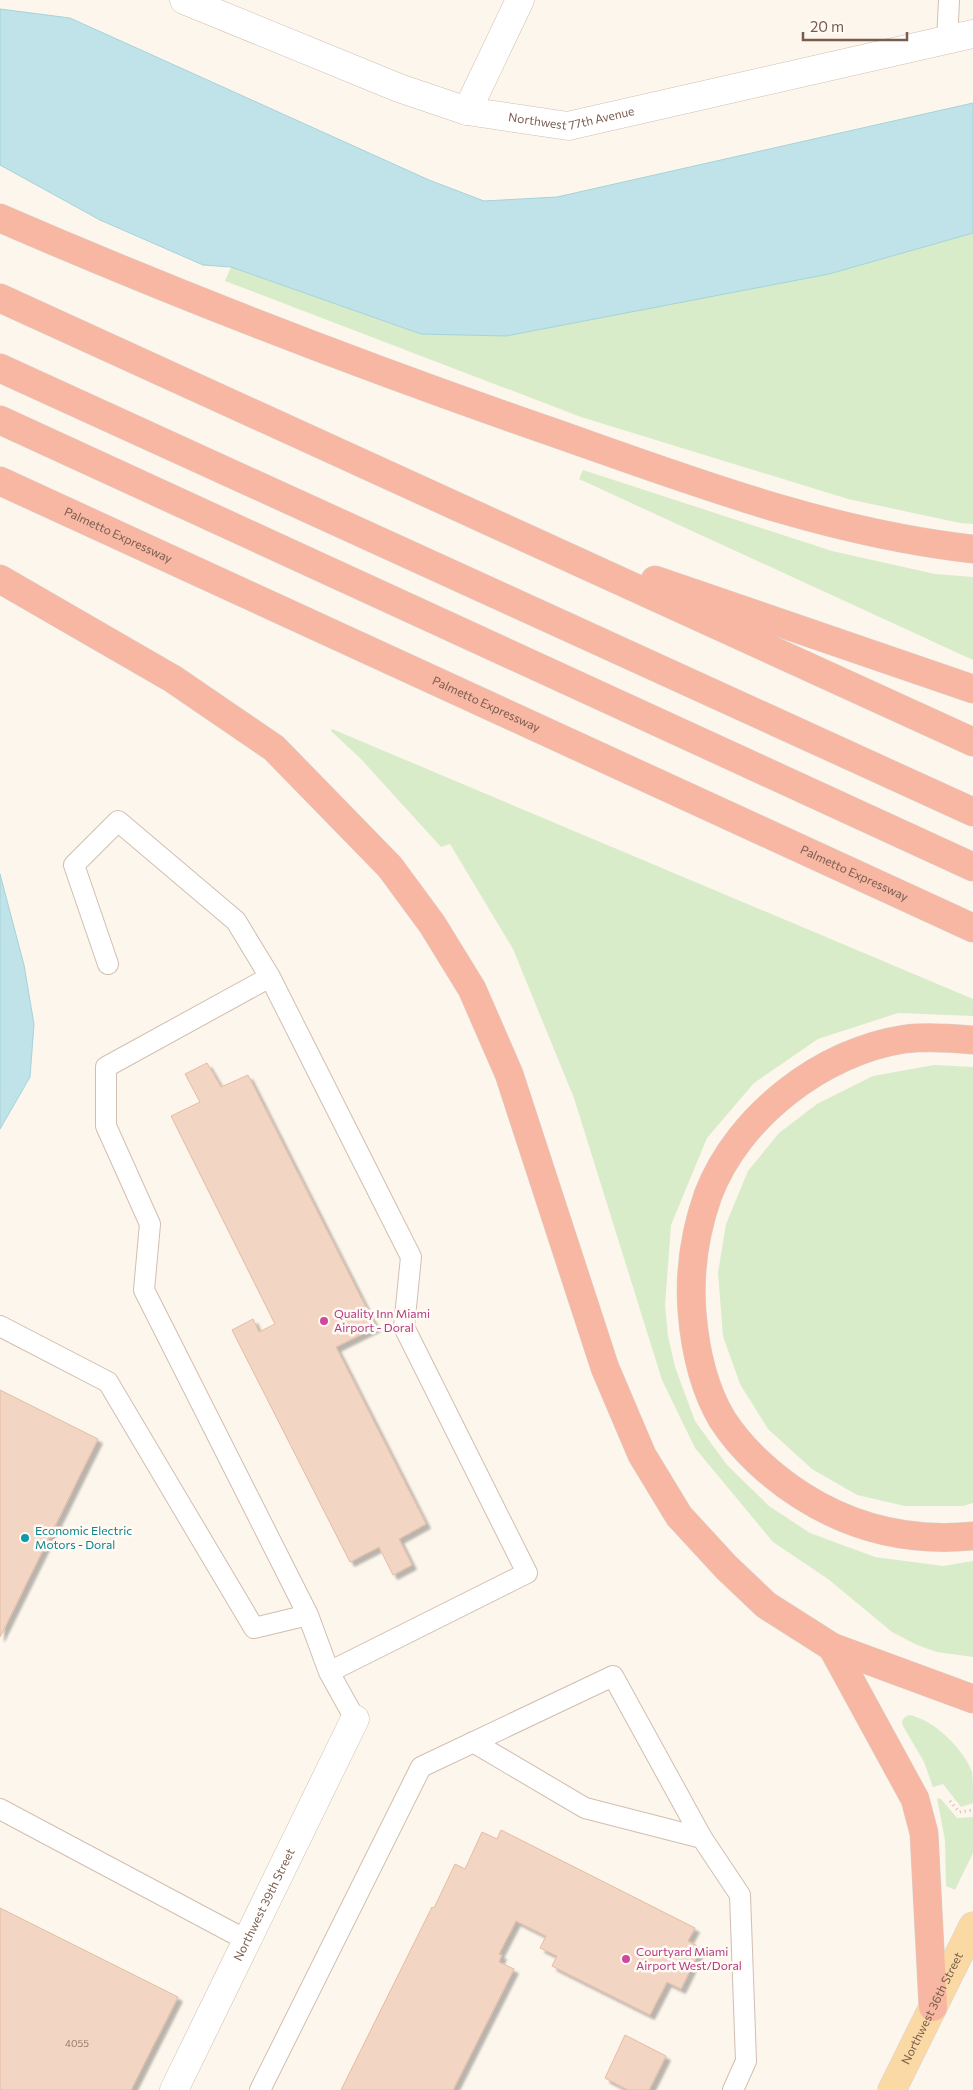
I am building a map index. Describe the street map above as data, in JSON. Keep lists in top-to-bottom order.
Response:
{
  "streets": {
    "highway": ["Palmetto Expressway"],
    "main road": ["Northwest 36th Street"],
    "street": ["Northwest 77th Avenue", "Northwest 39th Street"]
  },
  "places": ["Quality Inn Miami Airport - Doral", "Economic Electric Motors - Doral", "Courtyard Miami Airport West/Doral"],
  "house_numbers": ["4055"],
  "scale_bar": "20 m"
}
